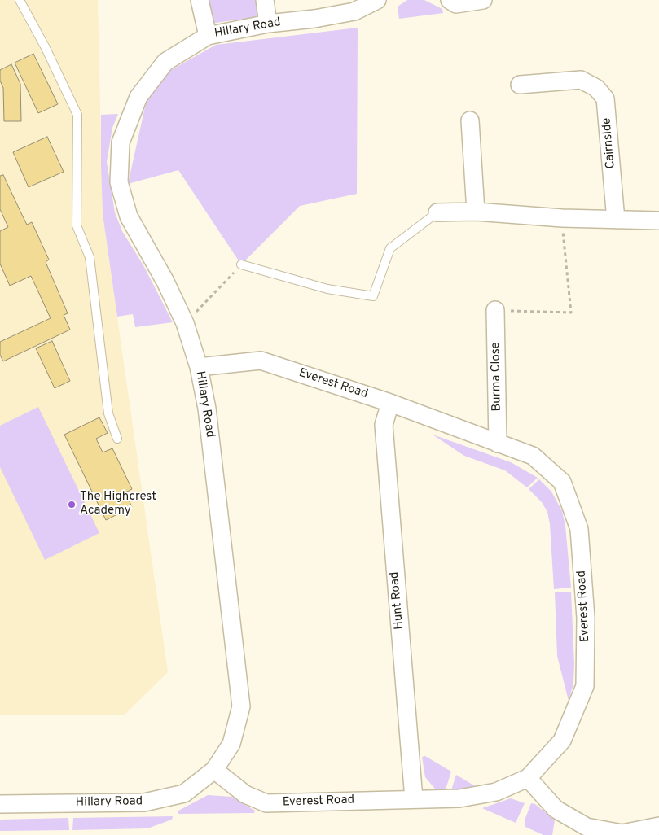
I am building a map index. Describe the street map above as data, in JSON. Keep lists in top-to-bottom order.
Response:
{
  "streets": {
    "street": [
      "Hillary Road",
      "Cairnside",
      "Burma Close",
      "Everest Road",
      "Hunt Road"
    ]
  },
  "crossings": [
    ["Hillary Road", "Everest Road"],
    ["Burma Close", "Everest Road"],
    ["Everest Road", "Hunt Road"]
  ],
  "places": ["The Highcrest Academy"]
}
